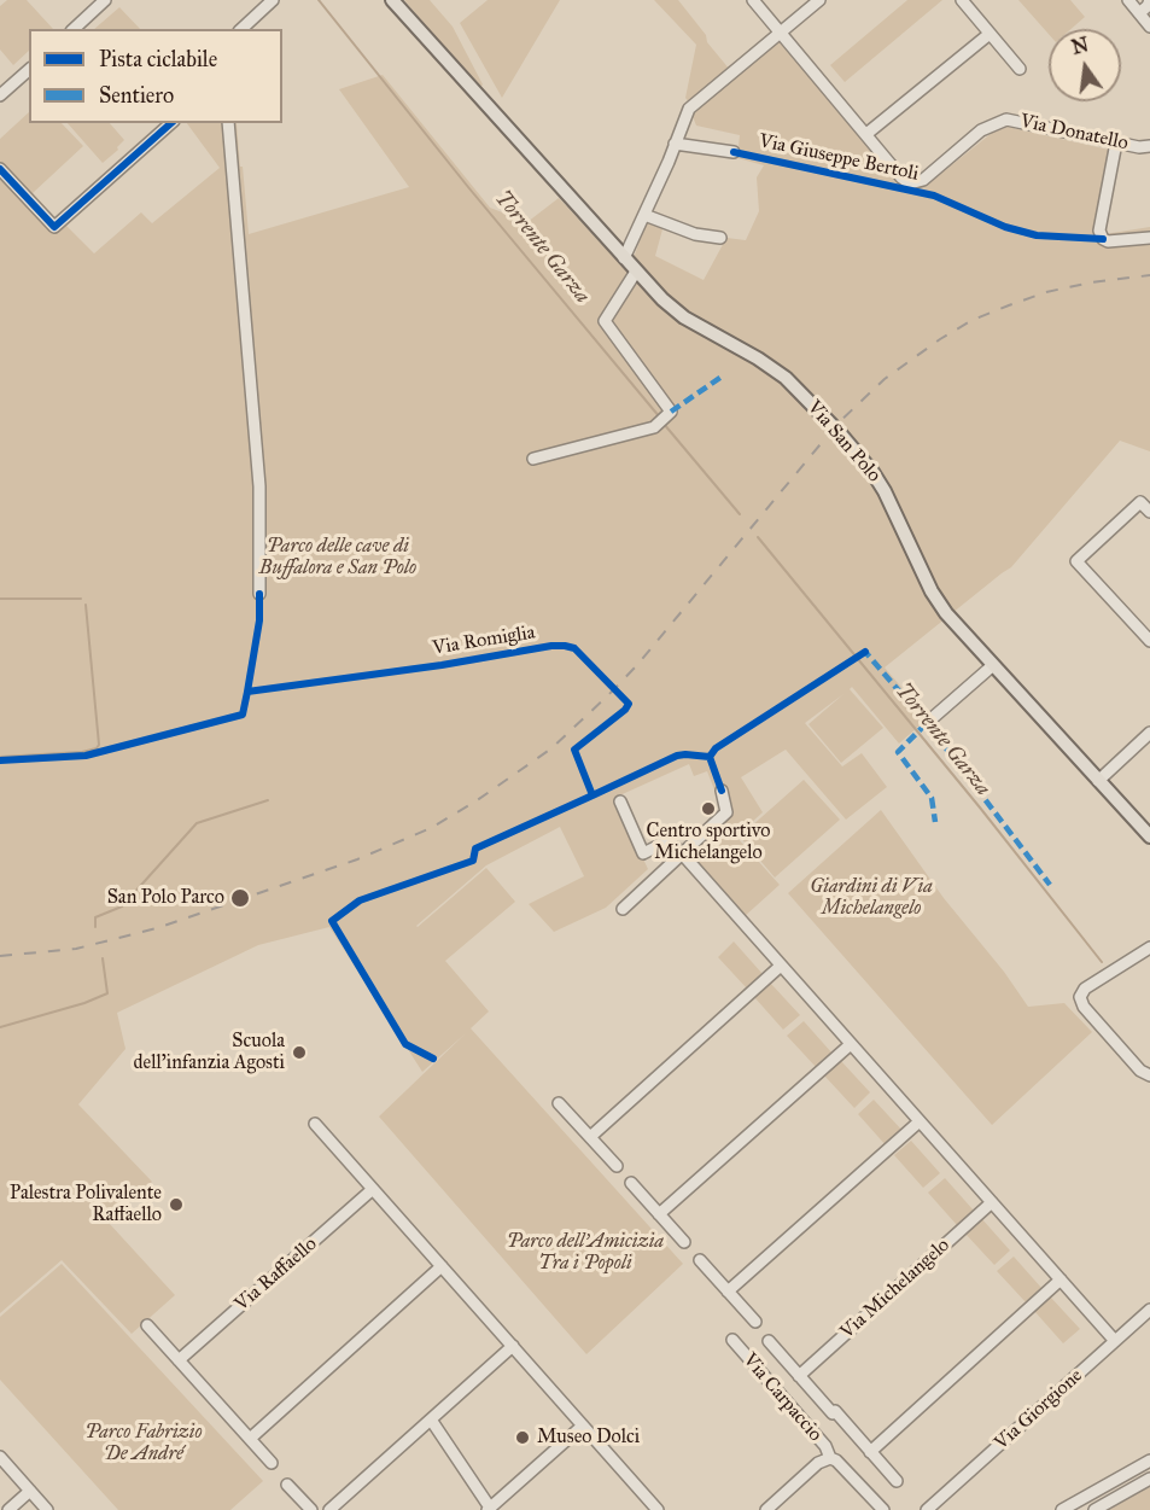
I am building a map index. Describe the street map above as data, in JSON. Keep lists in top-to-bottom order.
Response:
{
  "streets": {
    "main road": ["Via San Polo"],
    "street": [
      "Via Donatello",
      "Via Giuseppe Bertoli",
      "Via Raffaello",
      "Via Michelangelo",
      "Via Carpaccio",
      "Via Giorgione"
    ],
    "cycle path": ["Via Romiglia"]
  },
  "water": ["Torrente Garza"],
  "parks": [
    "Parco delle cave di Buffalora e San Polo",
    "Giardini di Via Michelangelo",
    "Parco dell'Amicizia Tra i Popoli",
    "Parco Fabrizio De André"
  ],
  "places": [
    "Centro sportivo Michelangelo",
    "San Polo Parco",
    "Scuola dell'infanzia Agosti",
    "Palestra Polivalente Raffaello",
    "Museo Dolci"
  ],
  "legend": ["Pista ciclabile", "Sentiero"],
  "north": "top"
}
